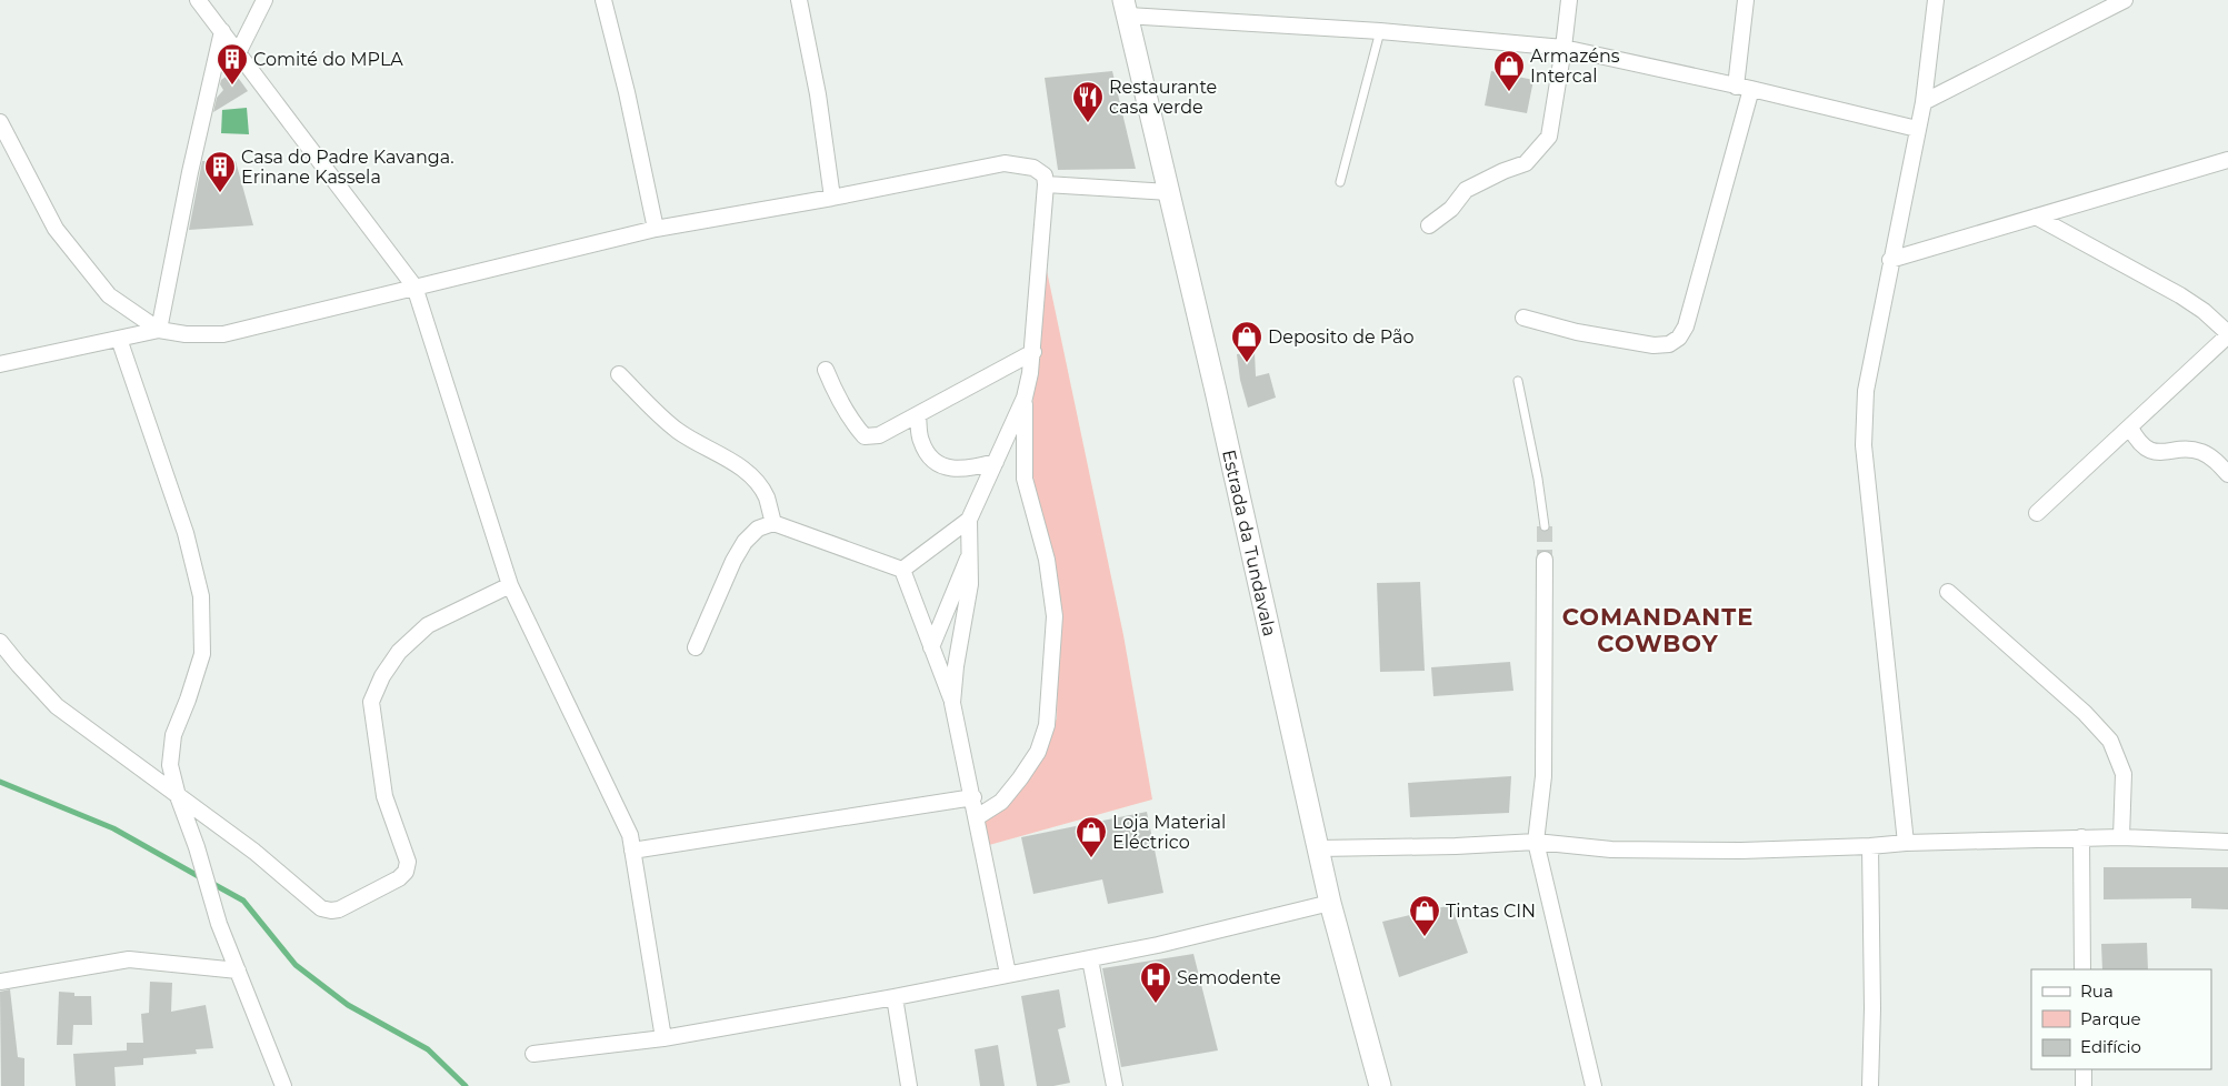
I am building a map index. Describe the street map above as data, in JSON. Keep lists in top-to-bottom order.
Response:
{
  "streets": {
    "main road": ["Estrada da Tundavala"]
  },
  "districts": ["COMANDANTE COWBOY"],
  "places": {
    "building": ["Comité do MPLA", "Casa do Padre Kavanga. Erinane Kassela"],
    "shop": [
      "Armazéns Intercal",
      "Deposito de Pão",
      "Loja Material Eléctrico",
      "Tintas CIN"
    ],
    "restaurant": ["Restaurante casa verde"],
    "hospital": ["Semodente"]
  },
  "legend": ["Rua", "Parque", "Edifício"]
}
